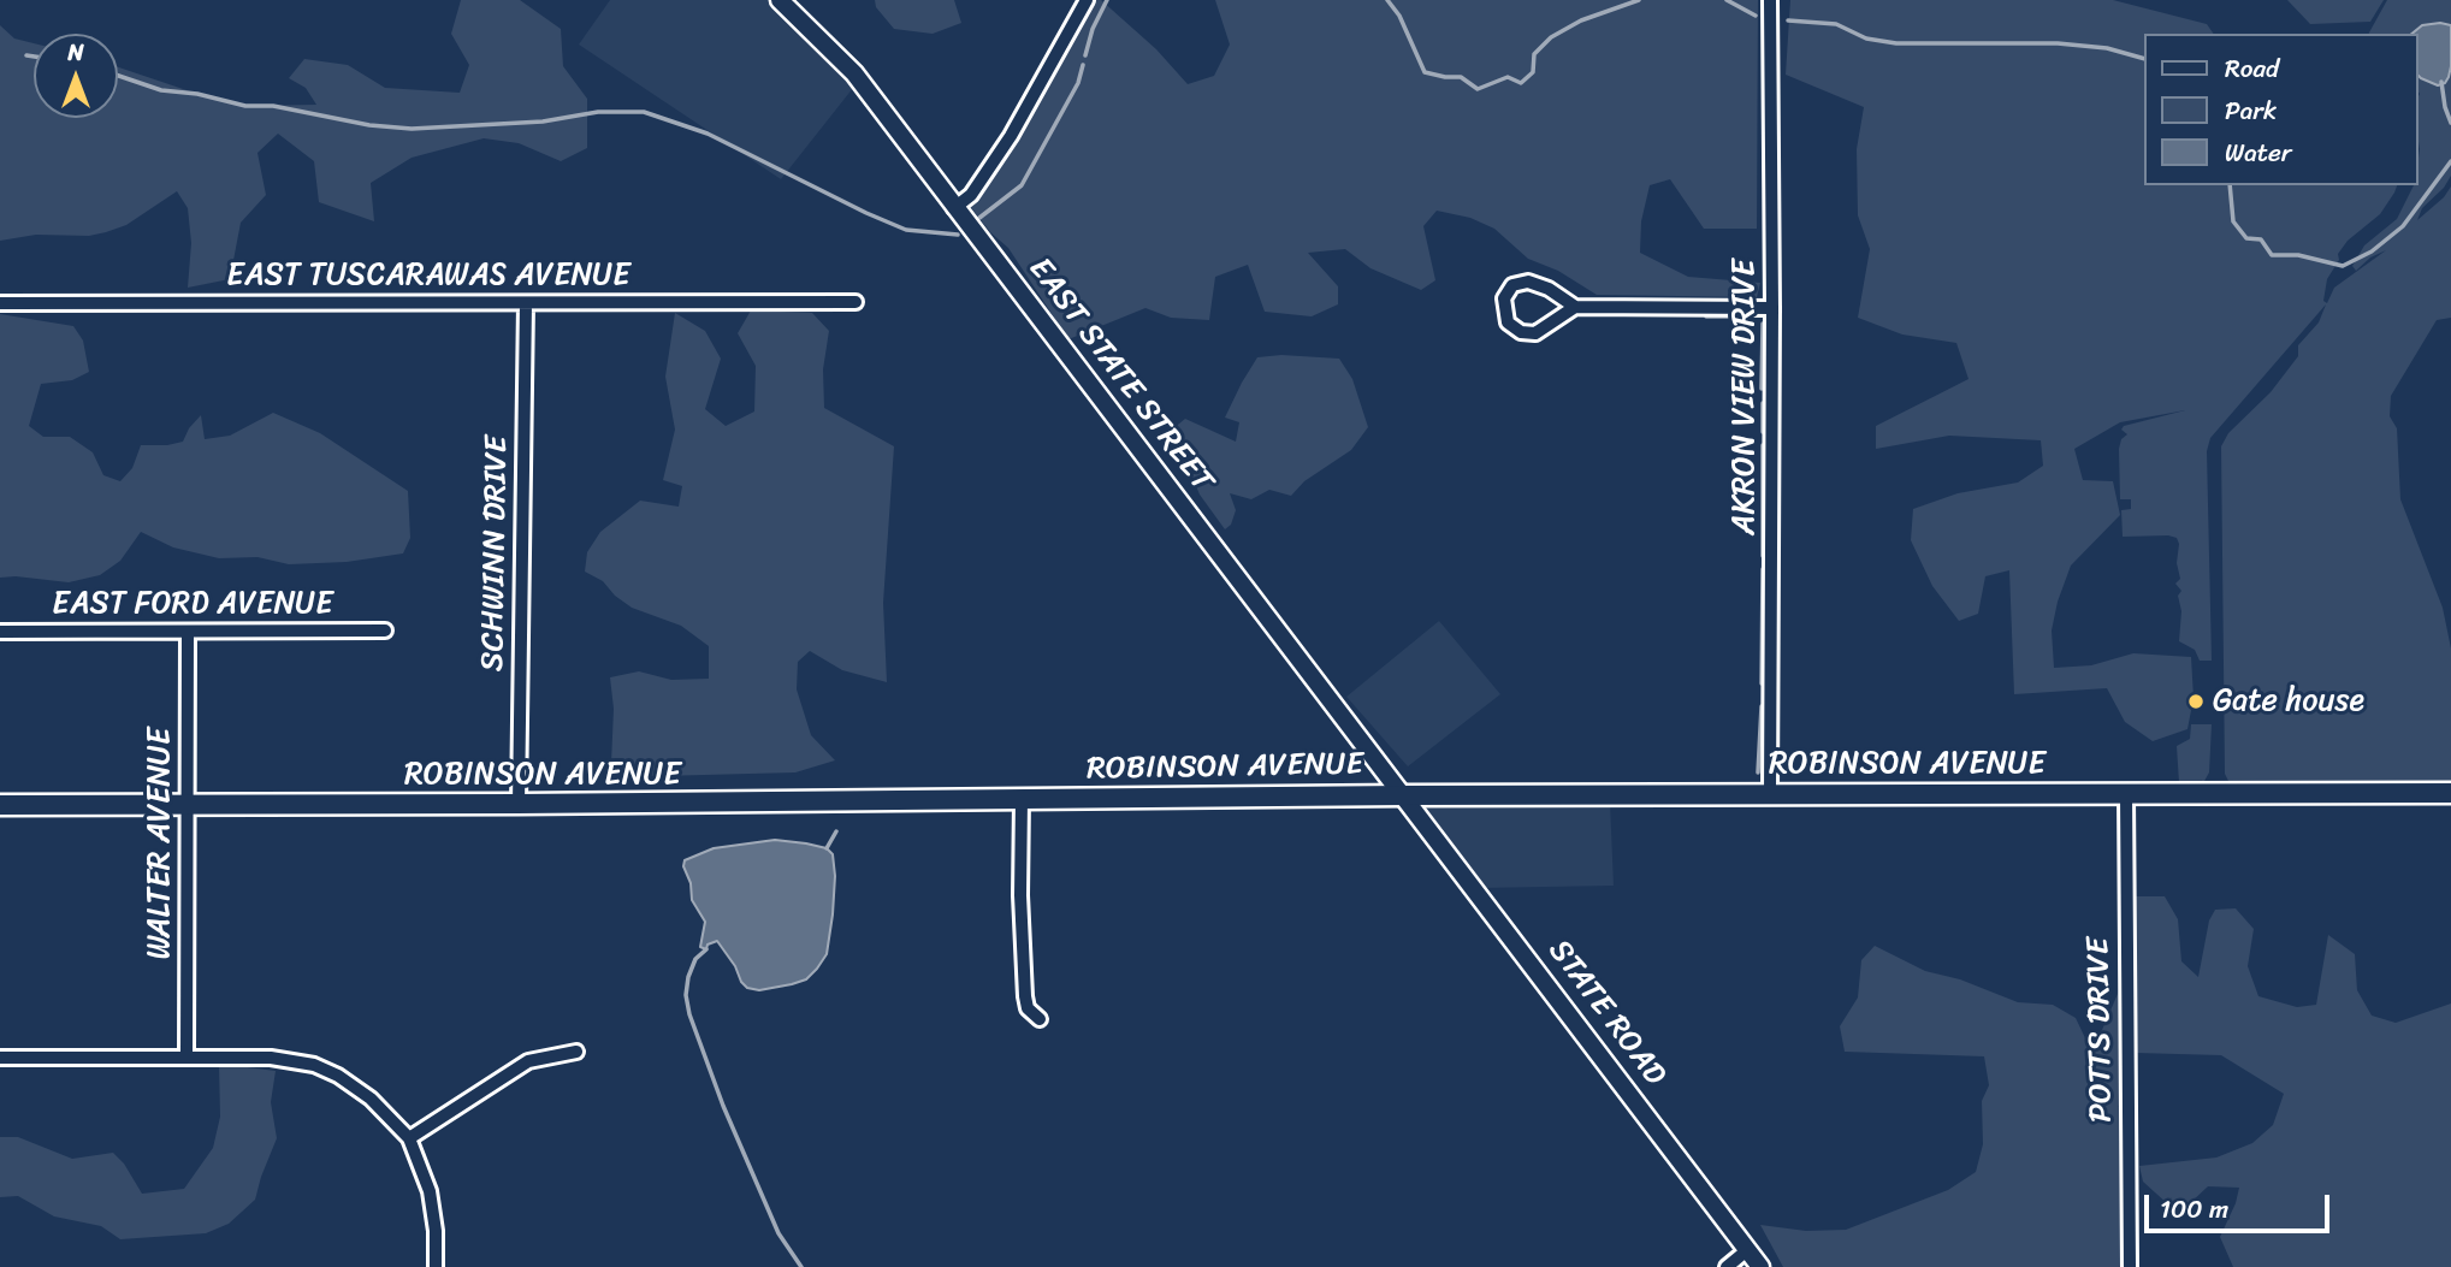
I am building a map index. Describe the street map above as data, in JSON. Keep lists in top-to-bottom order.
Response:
{
  "streets": {
    "main road": ["ROBINSON AVENUE"],
    "street": [
      "EAST TUSCARAWAS AVENUE",
      "EAST STATE STREET",
      "AKRON VIEW DRIVE",
      "SCHWINN DRIVE",
      "EAST FORD AVENUE",
      "WALTER AVENUE",
      "STATE ROAD",
      "POTTS DRIVE"
    ]
  },
  "crossings": [
    ["EAST TUSCARAWAS AVENUE", "SCHWINN DRIVE"],
    ["EAST STATE STREET", "ROBINSON AVENUE"],
    ["EAST STATE STREET", "STATE ROAD"],
    ["AKRON VIEW DRIVE", "ROBINSON AVENUE"],
    ["SCHWINN DRIVE", "ROBINSON AVENUE"],
    ["EAST FORD AVENUE", "WALTER AVENUE"],
    ["ROBINSON AVENUE", "WALTER AVENUE"],
    ["ROBINSON AVENUE", "STATE ROAD"],
    ["ROBINSON AVENUE", "POTTS DRIVE"]
  ],
  "places": ["Gate house"],
  "legend": ["Road", "Park", "Water"],
  "scale_bar": "100 m",
  "north": "top"
}
